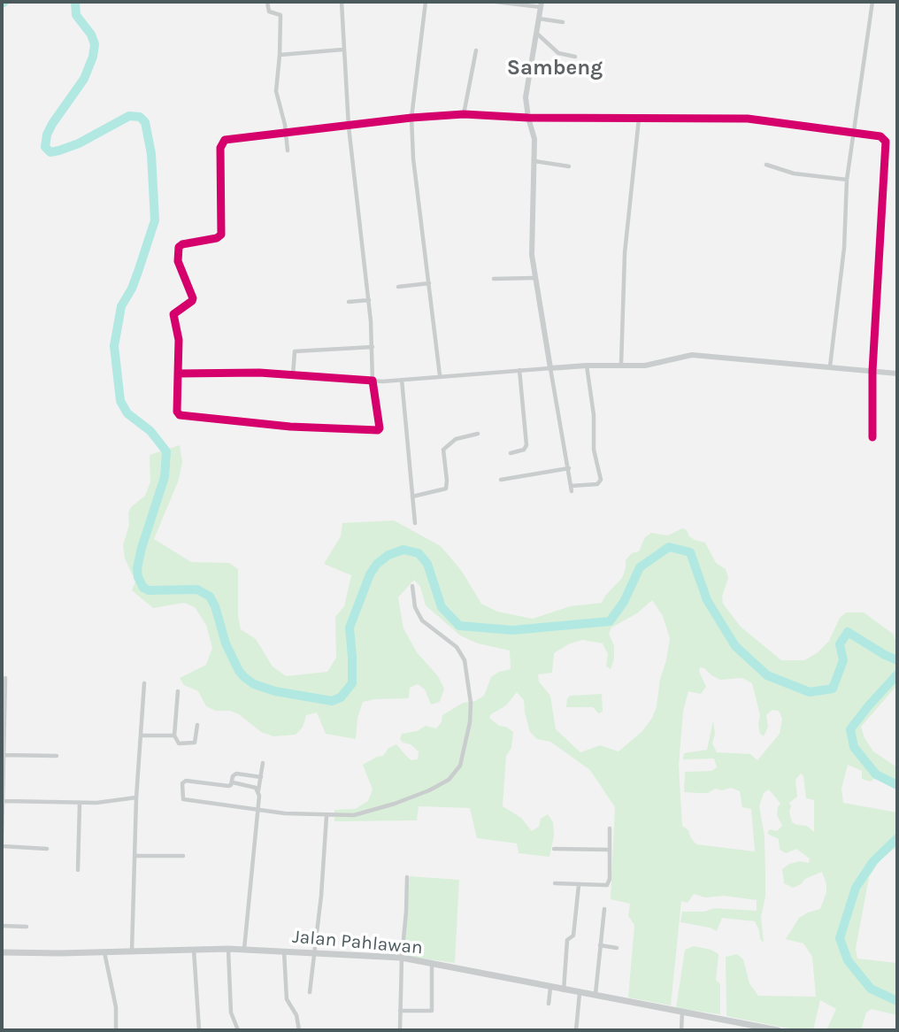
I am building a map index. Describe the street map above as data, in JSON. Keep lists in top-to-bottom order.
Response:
{
  "streets": {
    "main road": ["Jalan Pahlawan"]
  },
  "districts": ["Sambeng"]
}
